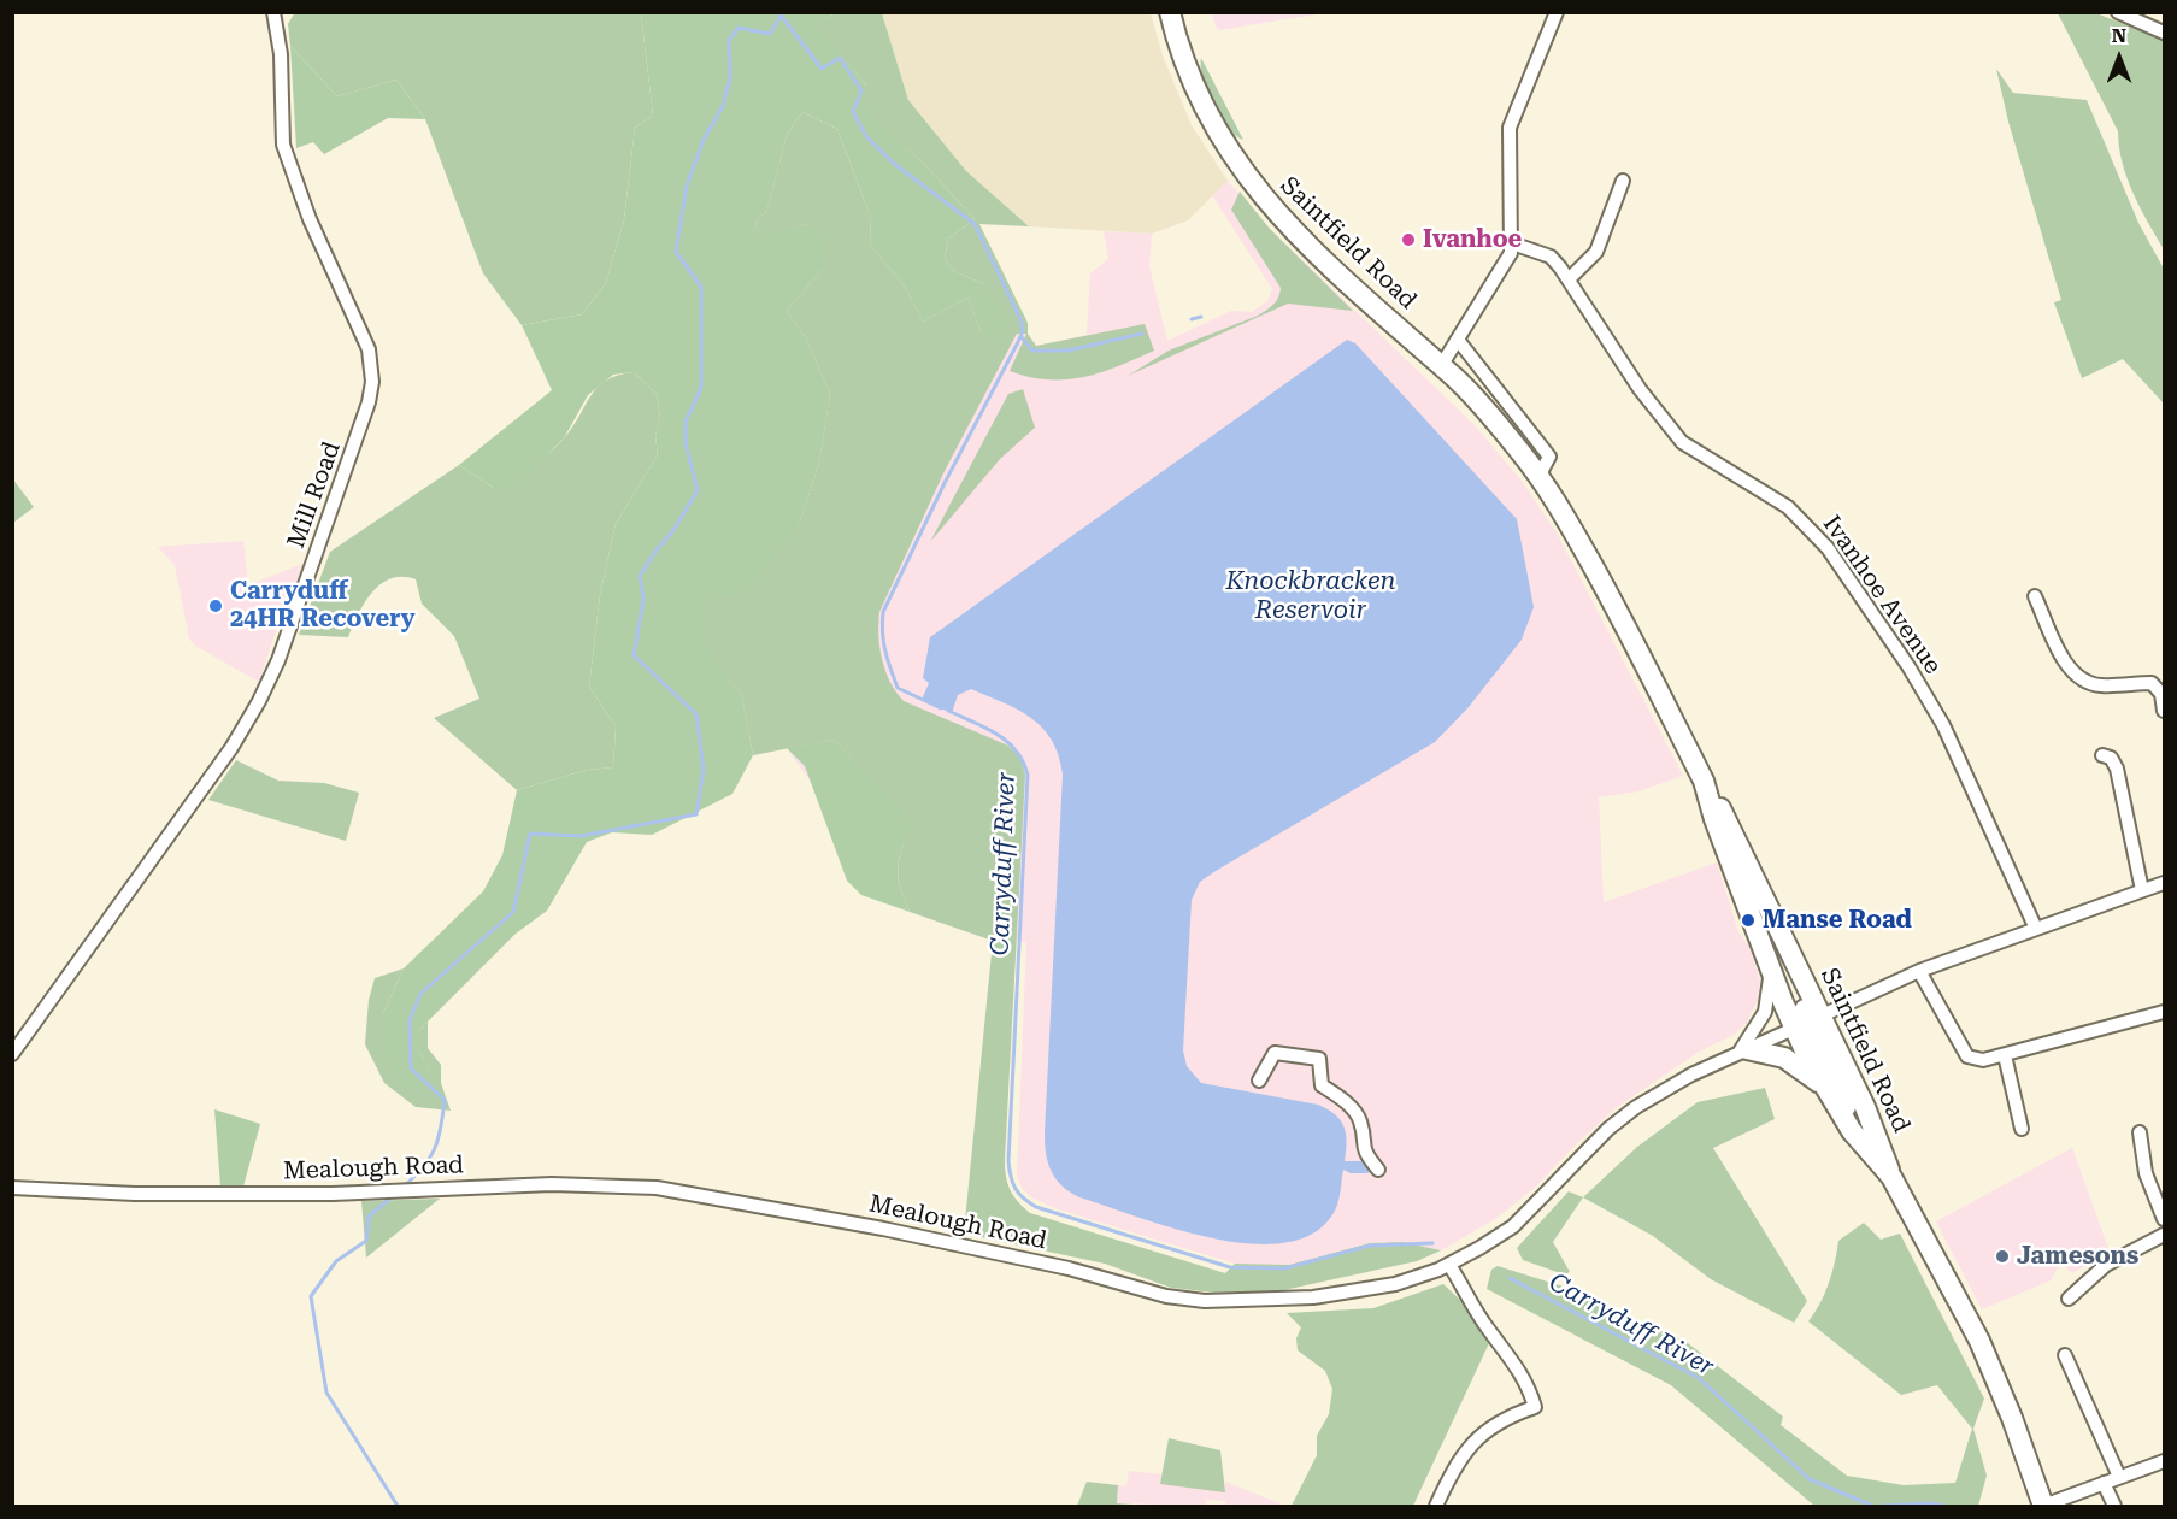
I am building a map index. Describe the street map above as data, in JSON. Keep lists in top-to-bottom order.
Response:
{
  "streets": {
    "highway": ["Saintfield Road"],
    "street": ["Mill Road", "Ivanhoe Avenue", "Mealough Road"]
  },
  "crossings": [
    ["Saintfield Road", "Mealough Road"]
  ],
  "water": ["Knockbracken Reservoir", "Carryduff River"],
  "places": [
    "Ivanhoe",
    "Carryduff 24HR Recovery",
    "Manse Road",
    "Jamesons"
  ],
  "north": "top"
}
